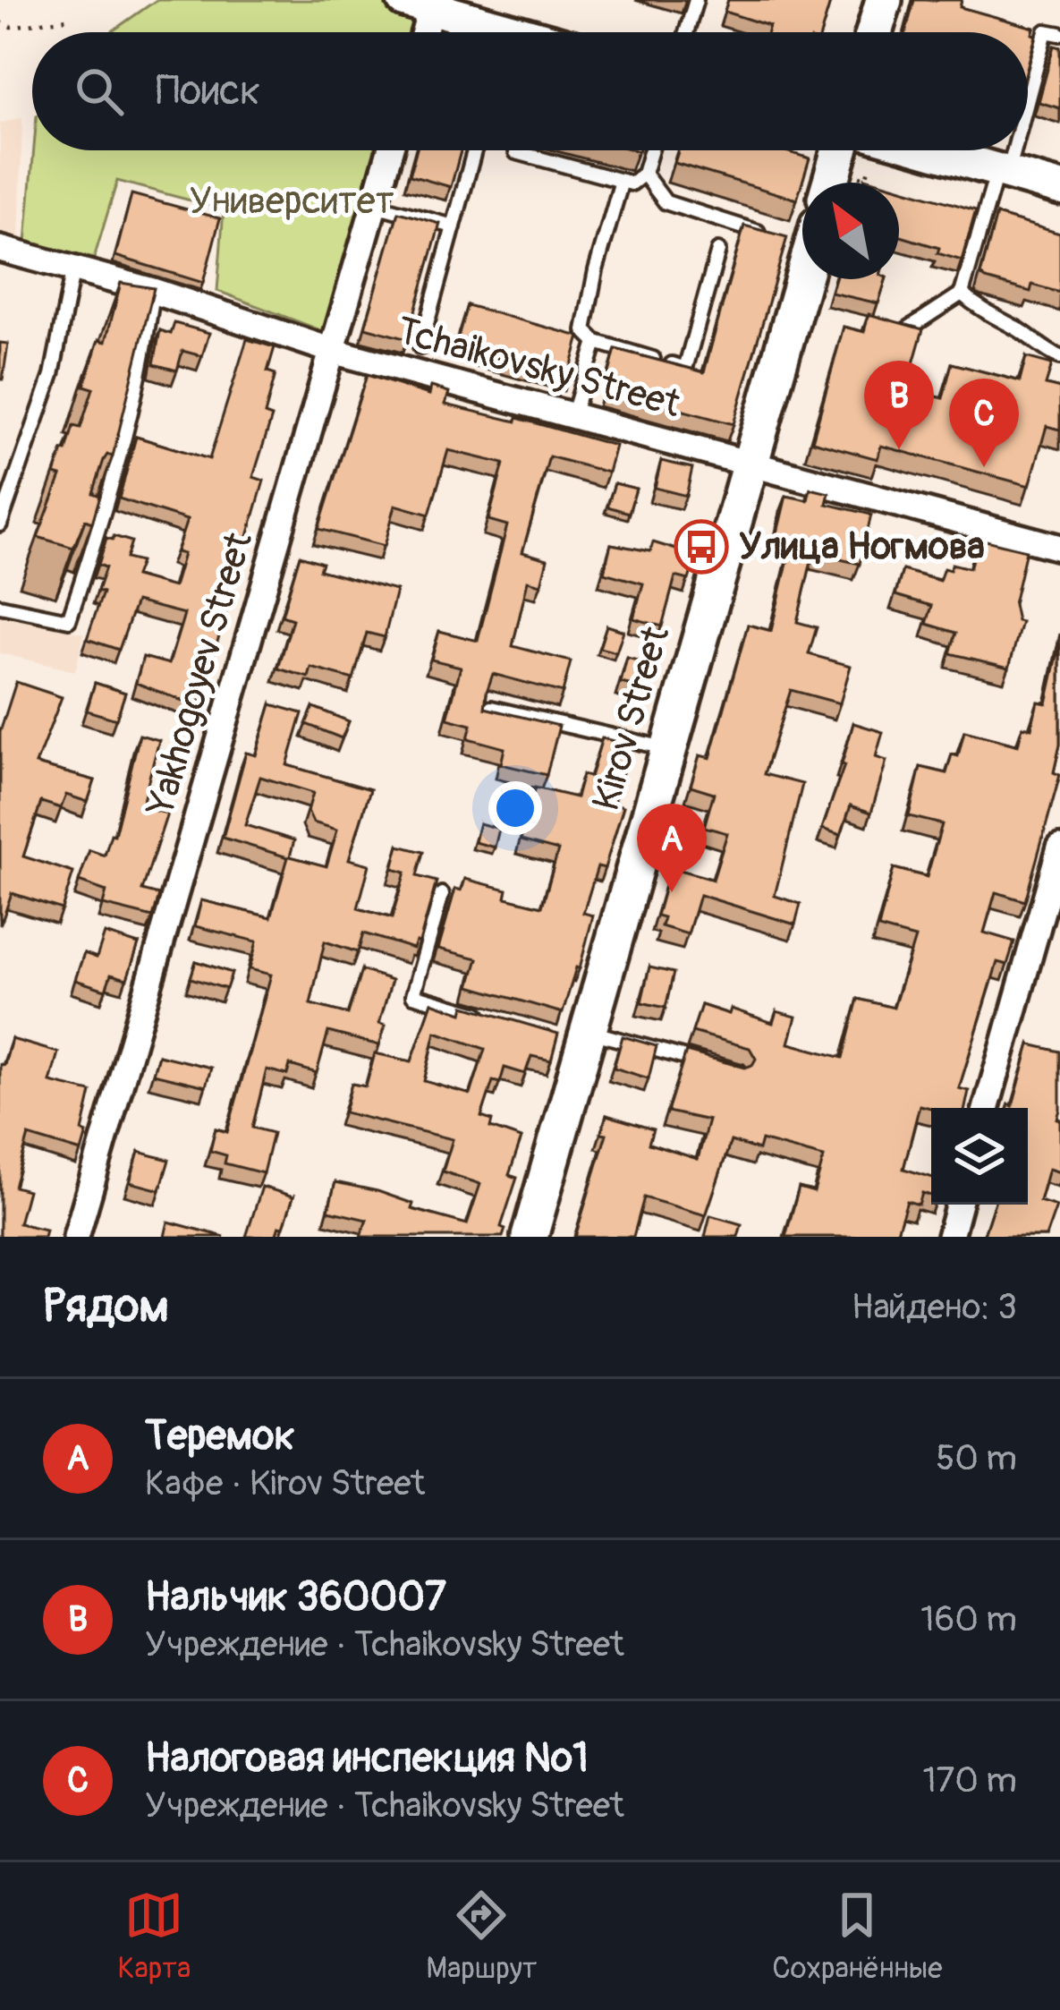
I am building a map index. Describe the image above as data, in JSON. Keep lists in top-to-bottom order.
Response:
{
  "streets": {
    "main road": ["Kirov Street"],
    "street": ["Tchaikovsky Street", "Yakhogoyev Street"]
  },
  "crossings": [
    ["Tchaikovsky Street", "Yakhogoyev Street"],
    ["Tchaikovsky Street", "Kirov Street"]
  ],
  "parks": ["Университет"],
  "places": {
    "bus stop": ["Улица Ногмова"]
  },
  "north": "top left",
  "page": {
    "search": "Поиск",
    "pins": ["B", "C", "A"],
    "heading": ["Рядом", "Найдено: 3"],
    "list": [
      {
        "mark": "A",
        "name": "Теремок",
        "note": "Кафе · Kirov Street",
        "value": "50 m"
      },
      {
        "mark": "B",
        "name": "Нальчик 360007",
        "note": "Учреждение · Tchaikovsky Street",
        "value": "160 m"
      },
      {
        "mark": "C",
        "name": "Налоговая инспекция №1",
        "note": "Учреждение · Tchaikovsky Street",
        "value": "170 m"
      }
    ],
    "nav": ["Карта", "Маршрут", "Сохранённые"]
  }
}
